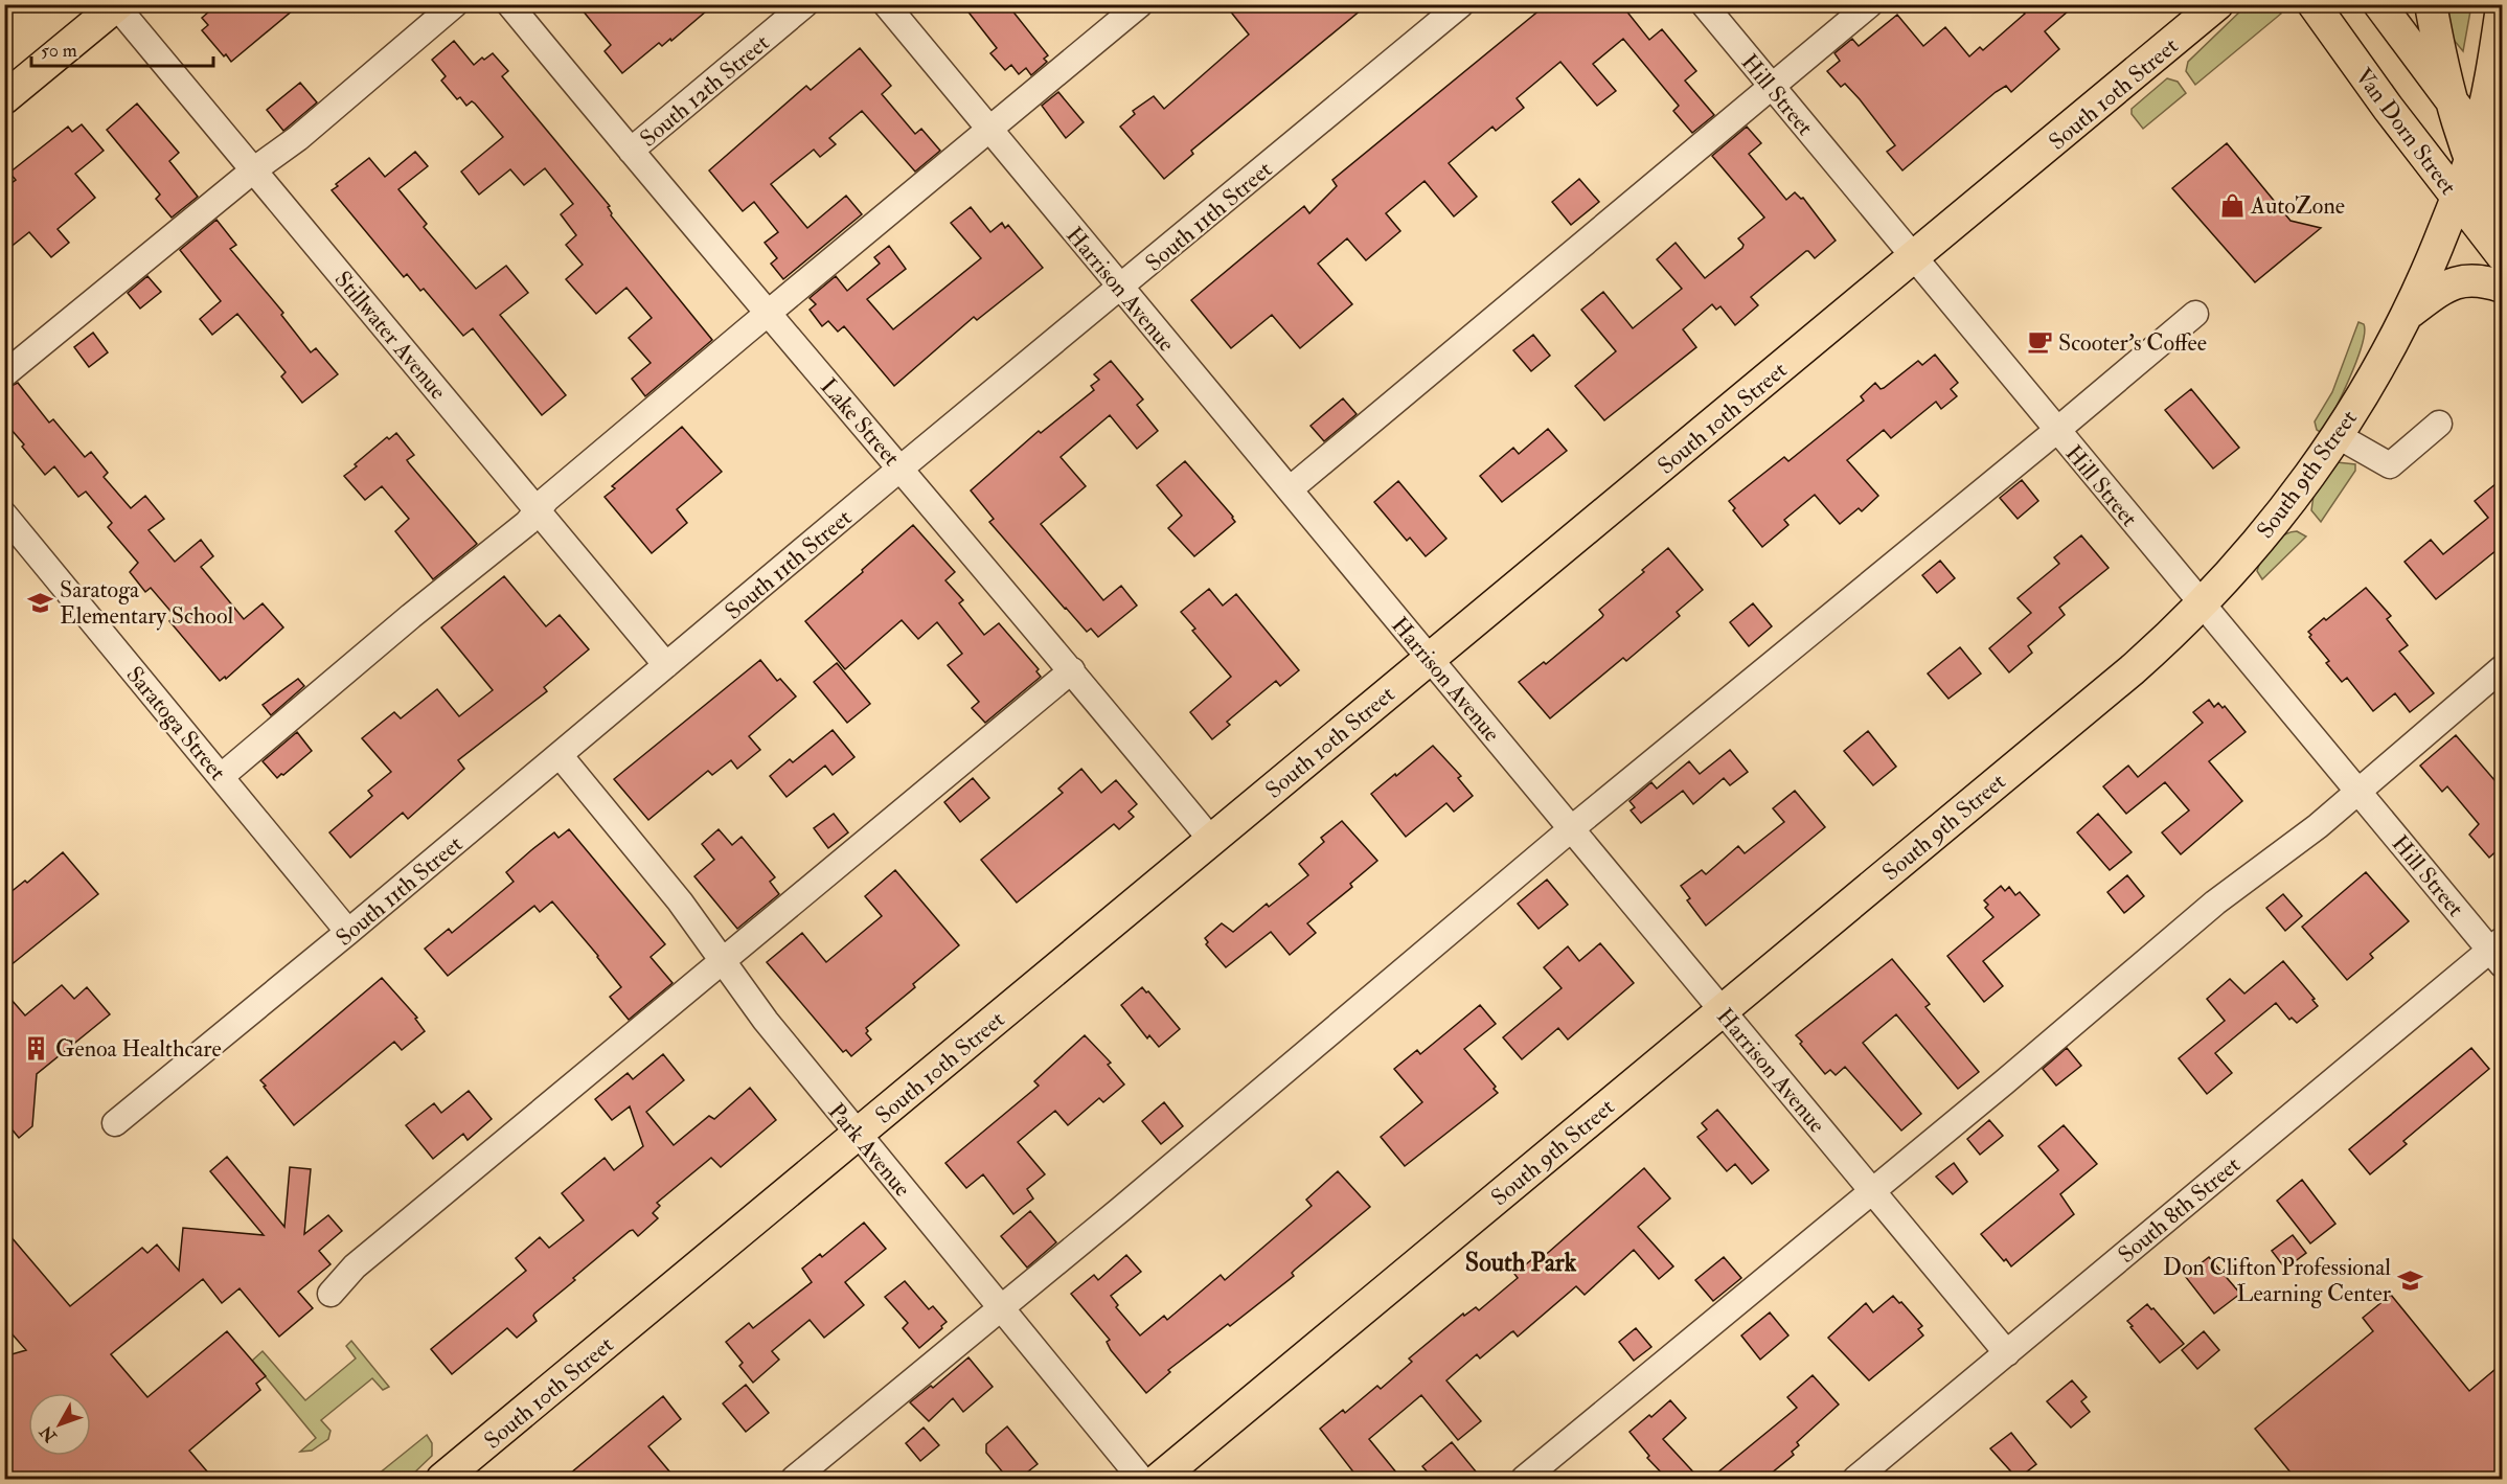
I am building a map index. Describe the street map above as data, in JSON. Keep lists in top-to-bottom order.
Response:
{
  "streets": {
    "main road": ["South 10th Street", "Van Dorn Street", "South 9th Street"],
    "street": [
      "South 12th Street",
      "Hill Street",
      "South 11th Street",
      "Harrison Avenue",
      "Stillwater Avenue",
      "Lake Street",
      "Saratoga Street",
      "Park Avenue",
      "South 8th Street"
    ]
  },
  "crossings": [
    ["South 12th Street", "Lake Street"],
    ["South 10th Street", "Hill Street"],
    ["South 10th Street", "Harrison Avenue"],
    ["South 10th Street", "Lake Street"],
    ["South 10th Street", "Park Avenue"],
    ["Hill Street", "South 9th Street"],
    ["Hill Street", "South 8th Street"],
    ["Van Dorn Street", "South 9th Street"],
    ["South 11th Street", "Harrison Avenue"],
    ["South 11th Street", "Stillwater Avenue"],
    ["South 11th Street", "Lake Street"],
    ["South 11th Street", "Saratoga Street"],
    ["South 11th Street", "Park Avenue"],
    ["Harrison Avenue", "South 9th Street"],
    ["Harrison Avenue", "South 8th Street"]
  ],
  "districts": ["South Park"],
  "places": {
    "shop": ["AutoZone"],
    "cafe": ["Scooter's Coffee"],
    "school or university": ["Saratoga Elementary School", "Don Clifton Professional Learning Center"],
    "building": ["Genoa Healthcare"]
  },
  "scale_bar": "50 m",
  "north": "bottom left"
}
